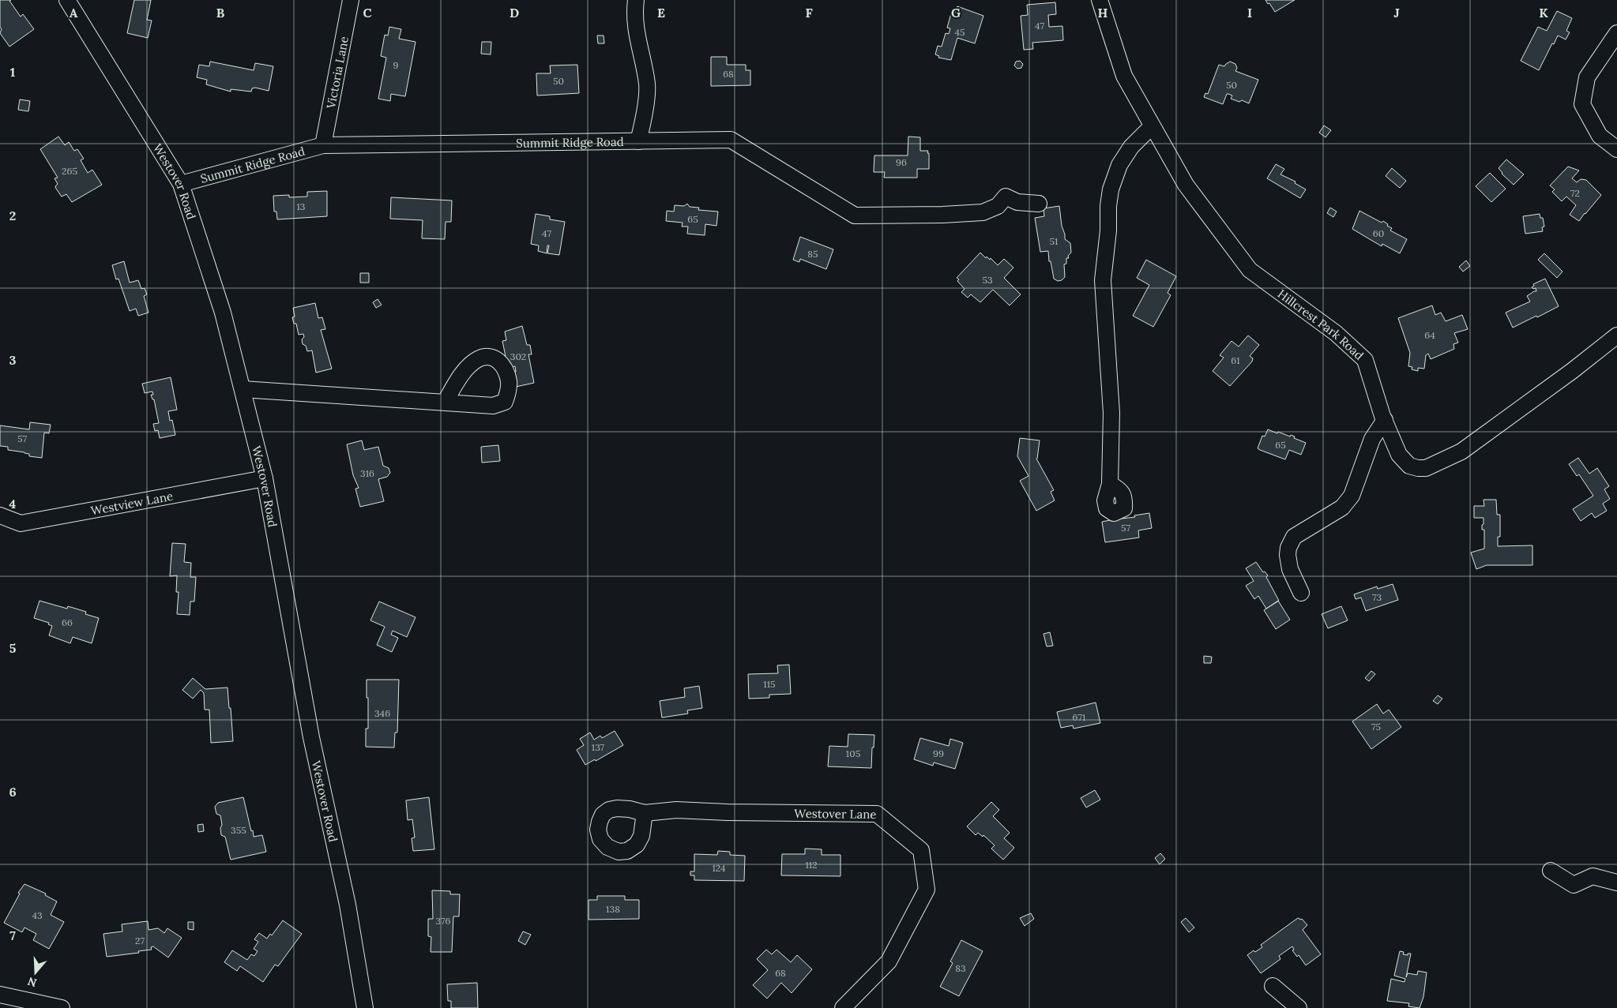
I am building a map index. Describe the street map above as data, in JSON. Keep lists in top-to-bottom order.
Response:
{
  "streets": {
    "street": [
      "Victoria Lane",
      "Summit Ridge Road",
      "Westover Road",
      "Hillcrest Park Road",
      "Westview Lane",
      "Westover Lane"
    ]
  },
  "crossings": [
    ["Victoria Lane", "Summit Ridge Road"],
    ["Summit Ridge Road", "Westover Road"],
    ["Westover Road", "Westview Lane"]
  ],
  "house_numbers": [
    "47",
    "45",
    "9",
    "68",
    "50",
    "50",
    "96",
    "265",
    "72",
    "13",
    "65",
    "47",
    "60",
    "51",
    "85",
    "53",
    "64",
    "302",
    "61",
    "57",
    "65",
    "316",
    "57",
    "73",
    "66",
    "115",
    "346",
    "671",
    "75",
    "137",
    "105",
    "99",
    "355",
    "112",
    "124",
    "138",
    "43",
    "376",
    "27",
    "83",
    "68"
  ],
  "north": "bottom",
  "grid": {
    "columns": [
      "A",
      "B",
      "C",
      "D",
      "E",
      "F",
      "G",
      "H",
      "I",
      "J",
      "K"
    ],
    "rows": [
      "1",
      "2",
      "3",
      "4",
      "5",
      "6",
      "7"
    ]
  }
}
